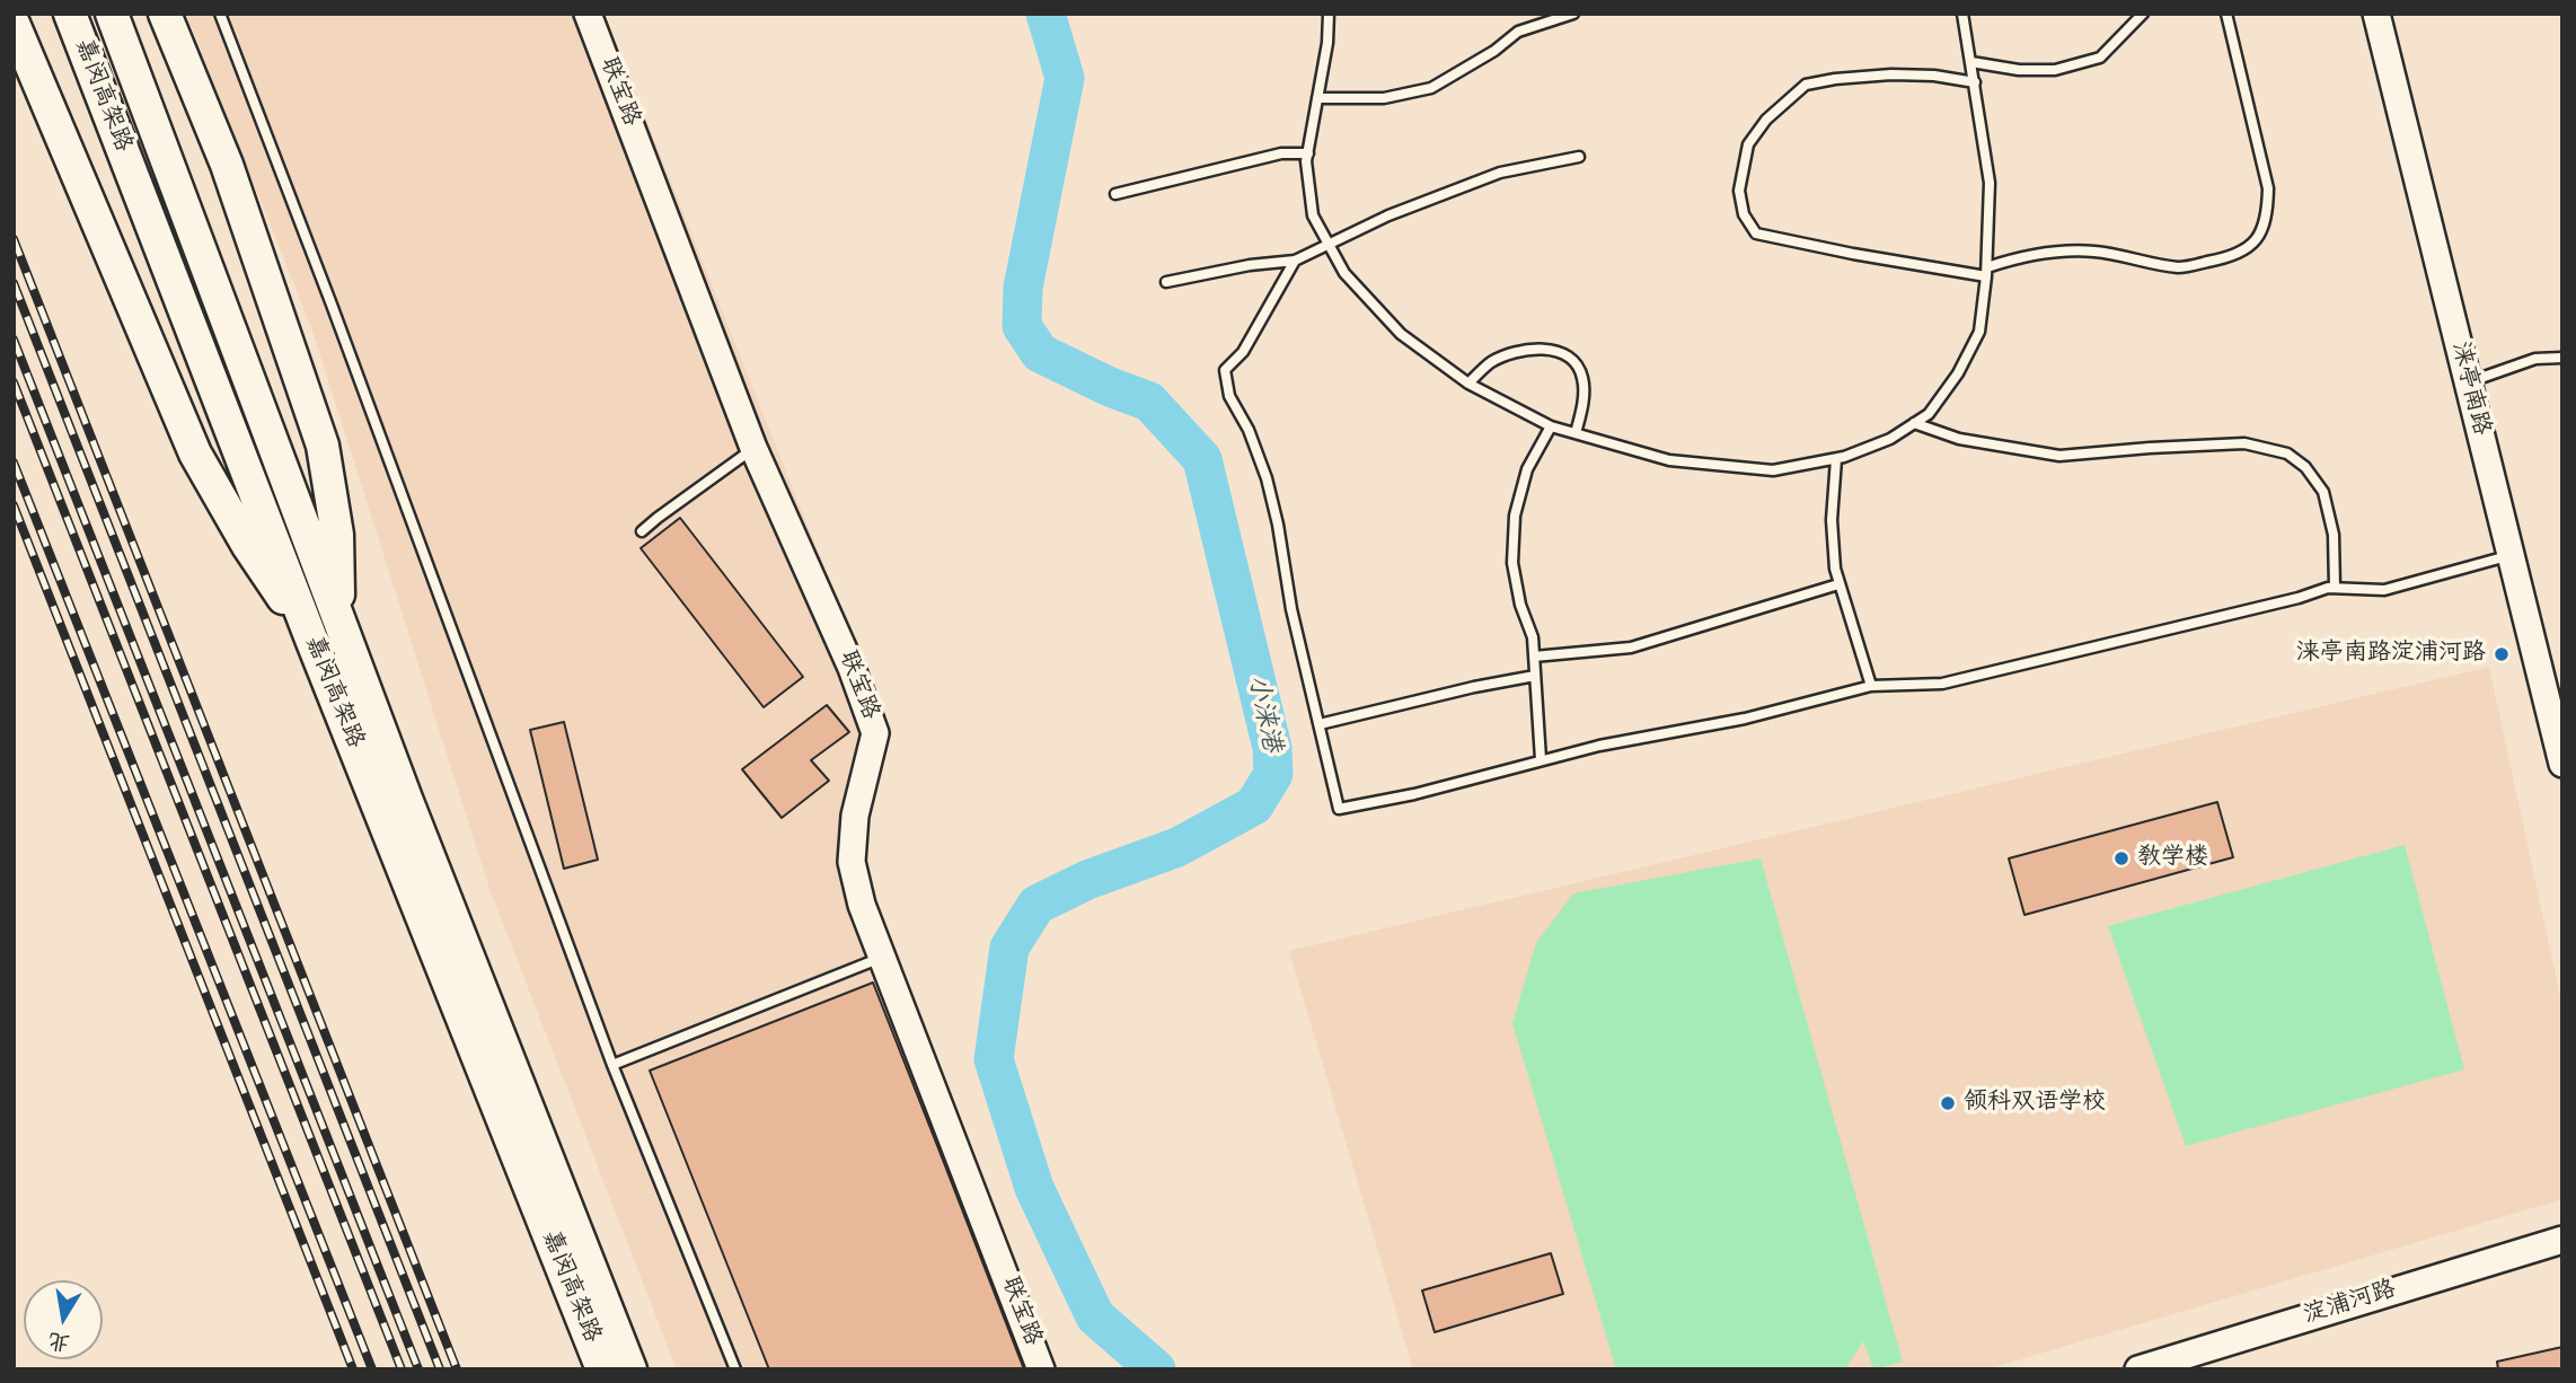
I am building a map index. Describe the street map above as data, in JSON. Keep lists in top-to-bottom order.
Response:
{
  "streets": {
    "highway": ["嘉闵高架路"],
    "street": ["联宝路", "涞亭南路", "淀浦河路"]
  },
  "water": ["小涞港"],
  "places": ["涞亭南路淀浦河路", "教学楼", "领科双语学校"],
  "north": "bottom"
}
